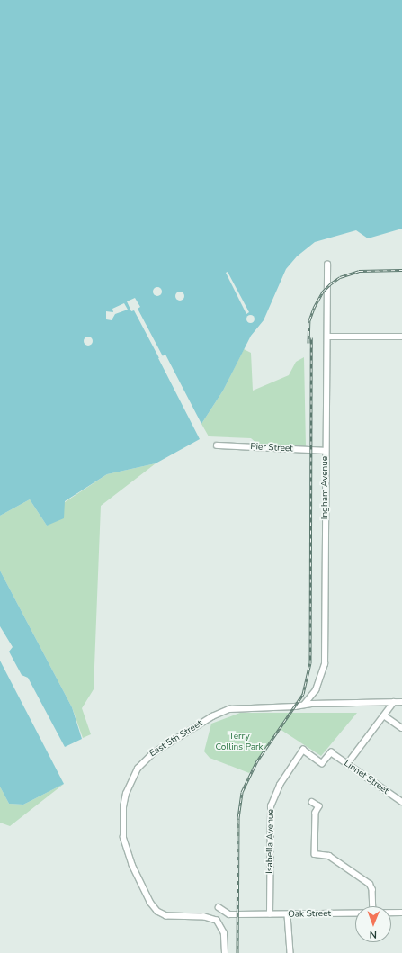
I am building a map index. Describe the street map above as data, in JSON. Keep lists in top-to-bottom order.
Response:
{
  "streets": {
    "street": [
      "Pier Street",
      "Ingham Avenue",
      "East 5th Street",
      "Linnet Street",
      "Isabella Avenue",
      "Oak Street"
    ]
  },
  "crossings": [
    ["Pier Street", "Ingham Avenue"],
    ["Ingham Avenue", "East 5th Street"],
    ["Linnet Street", "Isabella Avenue"],
    ["Isabella Avenue", "Oak Street"]
  ],
  "parks": ["Terry Collins Park"],
  "north": "bottom"
}
